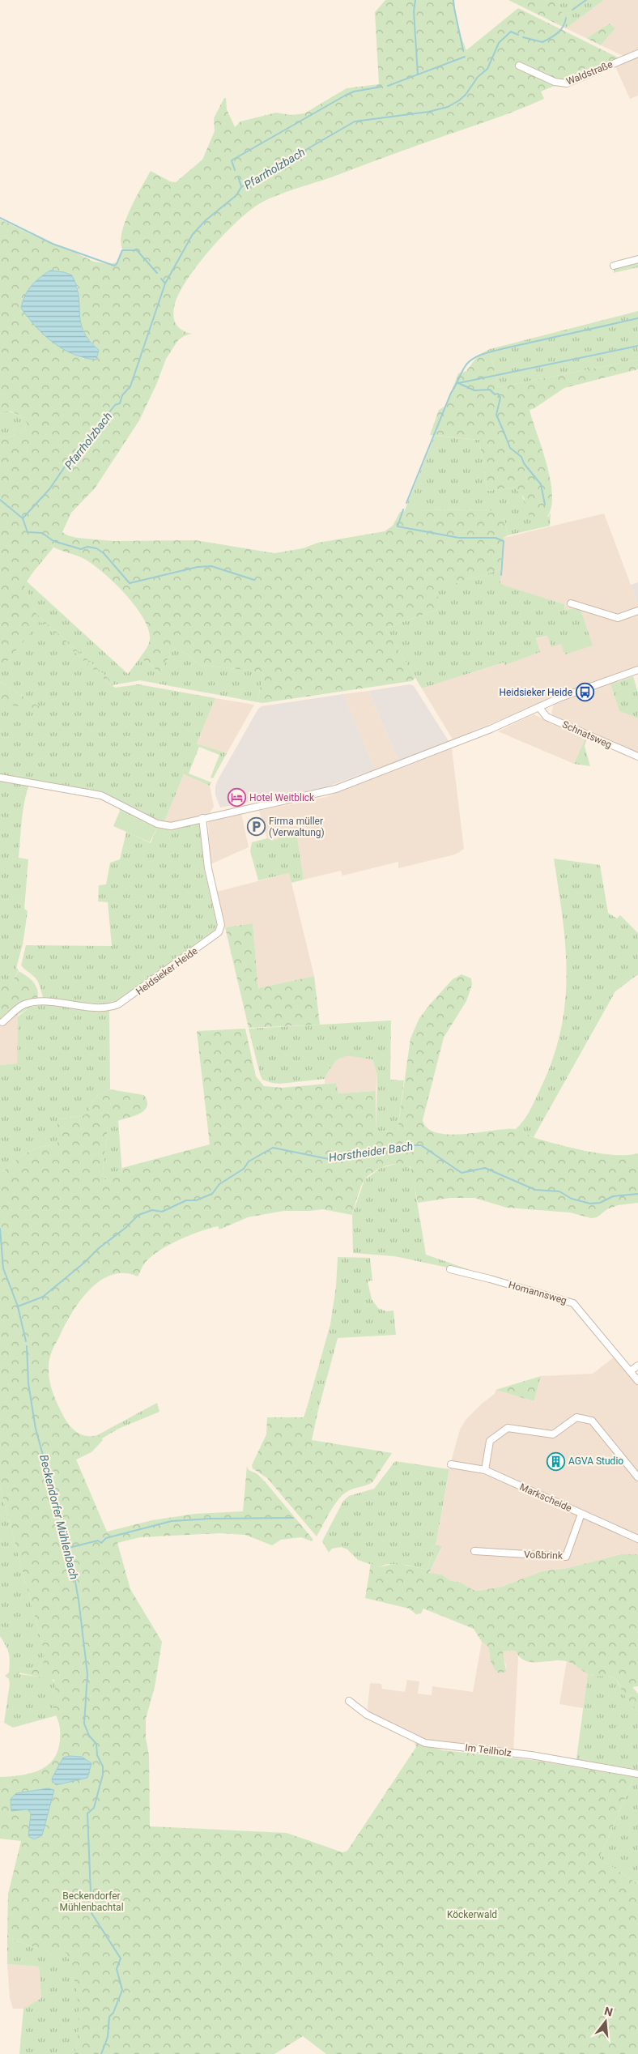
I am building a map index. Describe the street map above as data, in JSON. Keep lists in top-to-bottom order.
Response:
{
  "streets": {
    "street": [
      "Waldstraße",
      "Schnatsweg",
      "Heidsieker Heide",
      "Homannsweg",
      "Markscheide",
      "Voßbrink",
      "Im Teilholz"
    ]
  },
  "crossings": [
    ["Markscheide", "Voßbrink"]
  ],
  "water": ["Pfarrholzbach", "Horstheider Bach", "Beckendorfer Mühlenbach"],
  "parks": ["Beckendorfer Mühlenbachtal", "Köckerwald"],
  "places": {
    "bus stop": ["Heidsieker Heide"],
    "hotel": ["Hotel Weitblick"],
    "parking": ["Firma müller (Verwaltung)"],
    "building": ["AGVA Studio"]
  },
  "north": "top"
}
